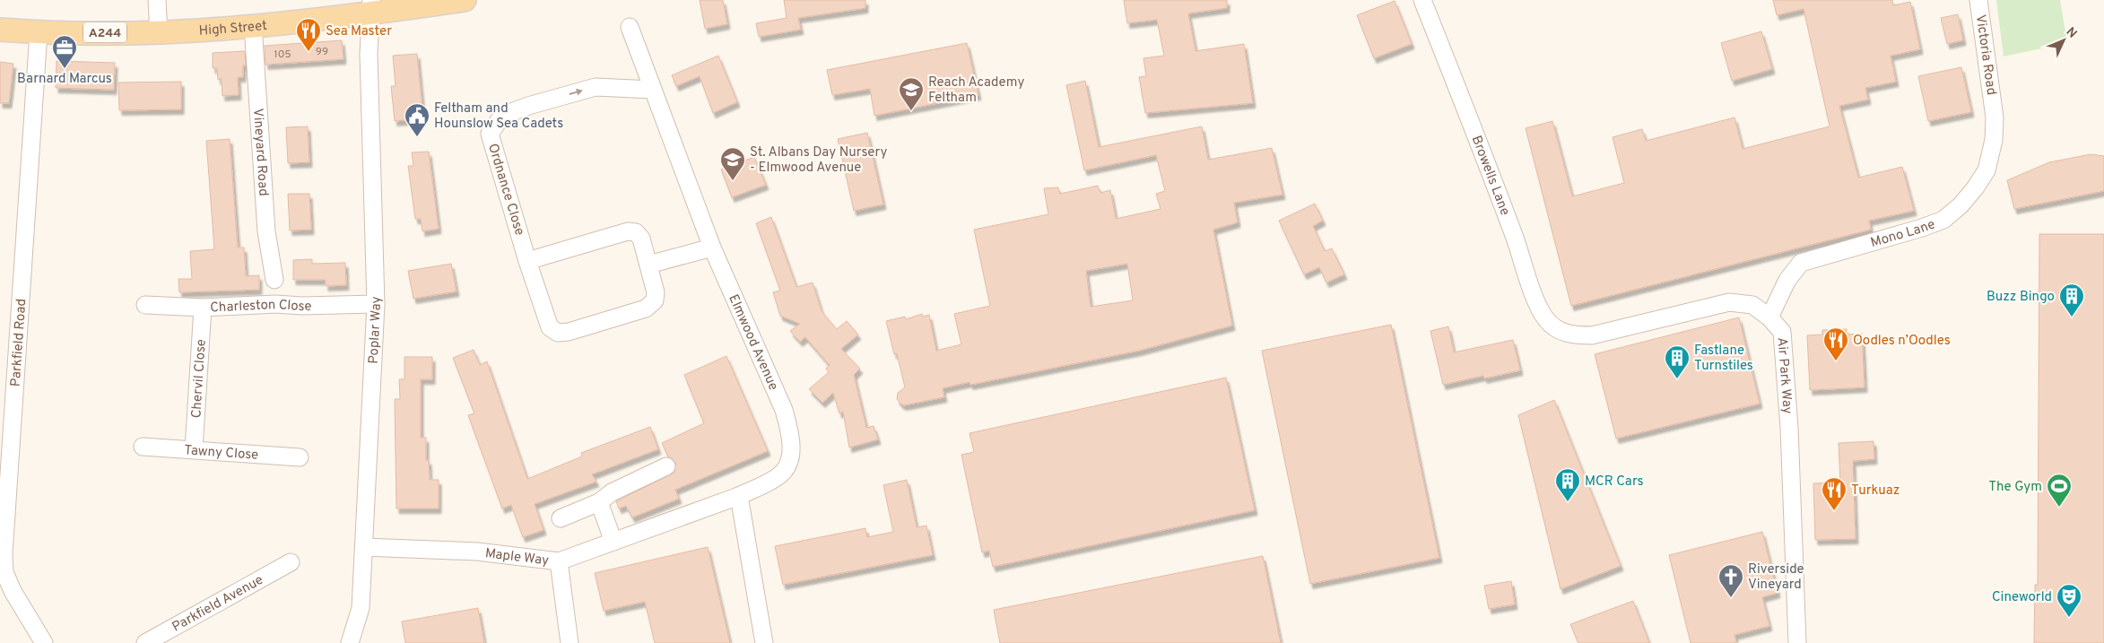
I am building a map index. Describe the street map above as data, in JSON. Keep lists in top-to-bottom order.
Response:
{
  "streets": {
    "main road": ["High Street", "A244"],
    "street": [
      "Victoria Road",
      "Vineyard Road",
      "Browells Lane",
      "Ordnance Close",
      "Mono Lane",
      "Charleston Close",
      "Poplar Way",
      "Elmwood Avenue",
      "Parkfield Road",
      "Air Park Way",
      "Chervil Close",
      "Tawny Close",
      "Maple Way",
      "Parkfield Avenue"
    ]
  },
  "crossings": [
    ["High Street", "Vineyard Road"],
    ["High Street", "Poplar Way"],
    ["High Street", "Parkfield Road"],
    ["Victoria Road", "Mono Lane"],
    ["Browells Lane", "Air Park Way"],
    ["Ordnance Close", "Elmwood Avenue"],
    ["Mono Lane", "Air Park Way"],
    ["Charleston Close", "Poplar Way"],
    ["Charleston Close", "Chervil Close"],
    ["Poplar Way", "Maple Way"],
    ["Elmwood Avenue", "Maple Way"],
    ["Chervil Close", "Tawny Close"]
  ],
  "places": {
    "restaurant": ["Sea Master", "Oodles n’Oodles", "Turkuaz"],
    "office": ["Barnard Marcus"],
    "school or university": ["Reach Academy Feltham", "St. Albans Day Nursery - Elmwood Avenue"],
    "public building": ["Feltham and Hounslow Sea Cadets"],
    "building": ["Buzz Bingo", "Fastlane Turnstiles", "MCR Cars"],
    "sports": ["The Gym"],
    "church": ["Riverside Vineyard"],
    "theatre": ["Cineworld"]
  },
  "house_numbers": ["99", "105"],
  "north": "top right"
}
